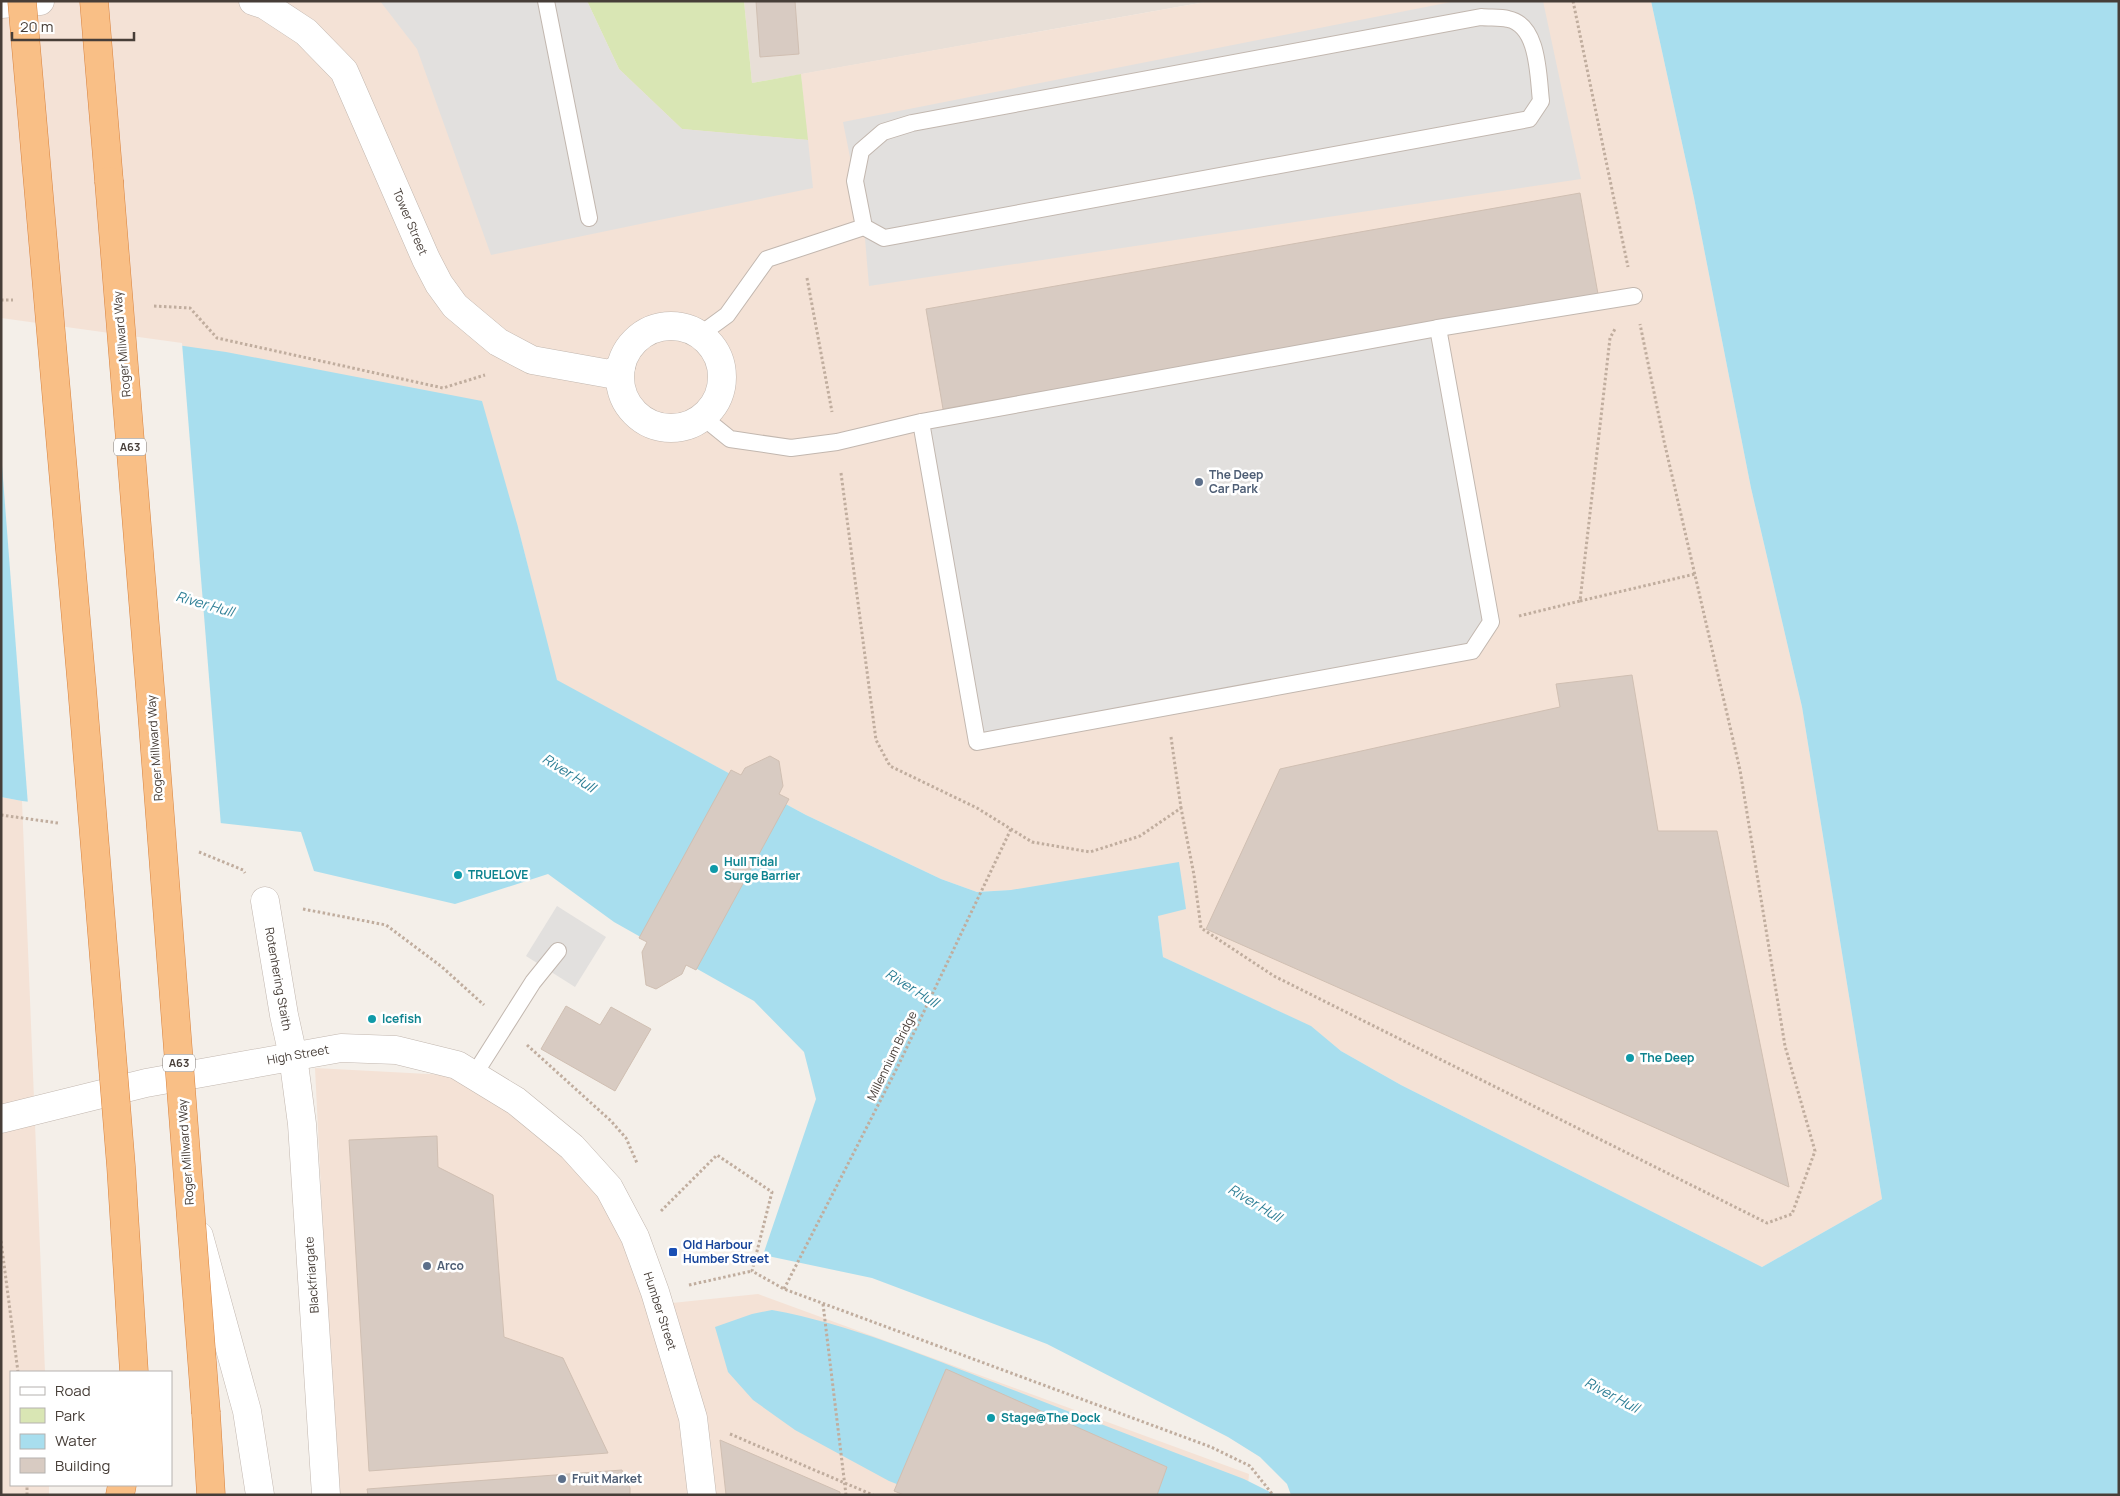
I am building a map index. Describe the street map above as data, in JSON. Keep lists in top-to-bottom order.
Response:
{
  "streets": {
    "highway": ["Roger Millward Way", "A63"],
    "street": [
      "Tower Street",
      "Rotenhering Staith",
      "High Street",
      "Blackfriargate",
      "Humber Street"
    ],
    "path": ["Millennium Bridge"]
  },
  "crossings": [
    ["Rotenhering Staith", "High Street"],
    ["Rotenhering Staith", "Blackfriargate"],
    ["High Street", "Blackfriargate"],
    ["High Street", "Humber Street"]
  ],
  "water": ["River Hull"],
  "places": {
    "other": [
      "The Deep Car Park",
      "Hull Tidal Surge Barrier",
      "TRUELOVE",
      "Icefish",
      "The Deep",
      "Arco",
      "Stage@The Dock",
      "Fruit Market"
    ],
    "transit": ["Old Harbour Humber Street"]
  },
  "legend": [
    "Road",
    "Park",
    "Water",
    "Building"
  ],
  "scale_bar": "20 m"
}
